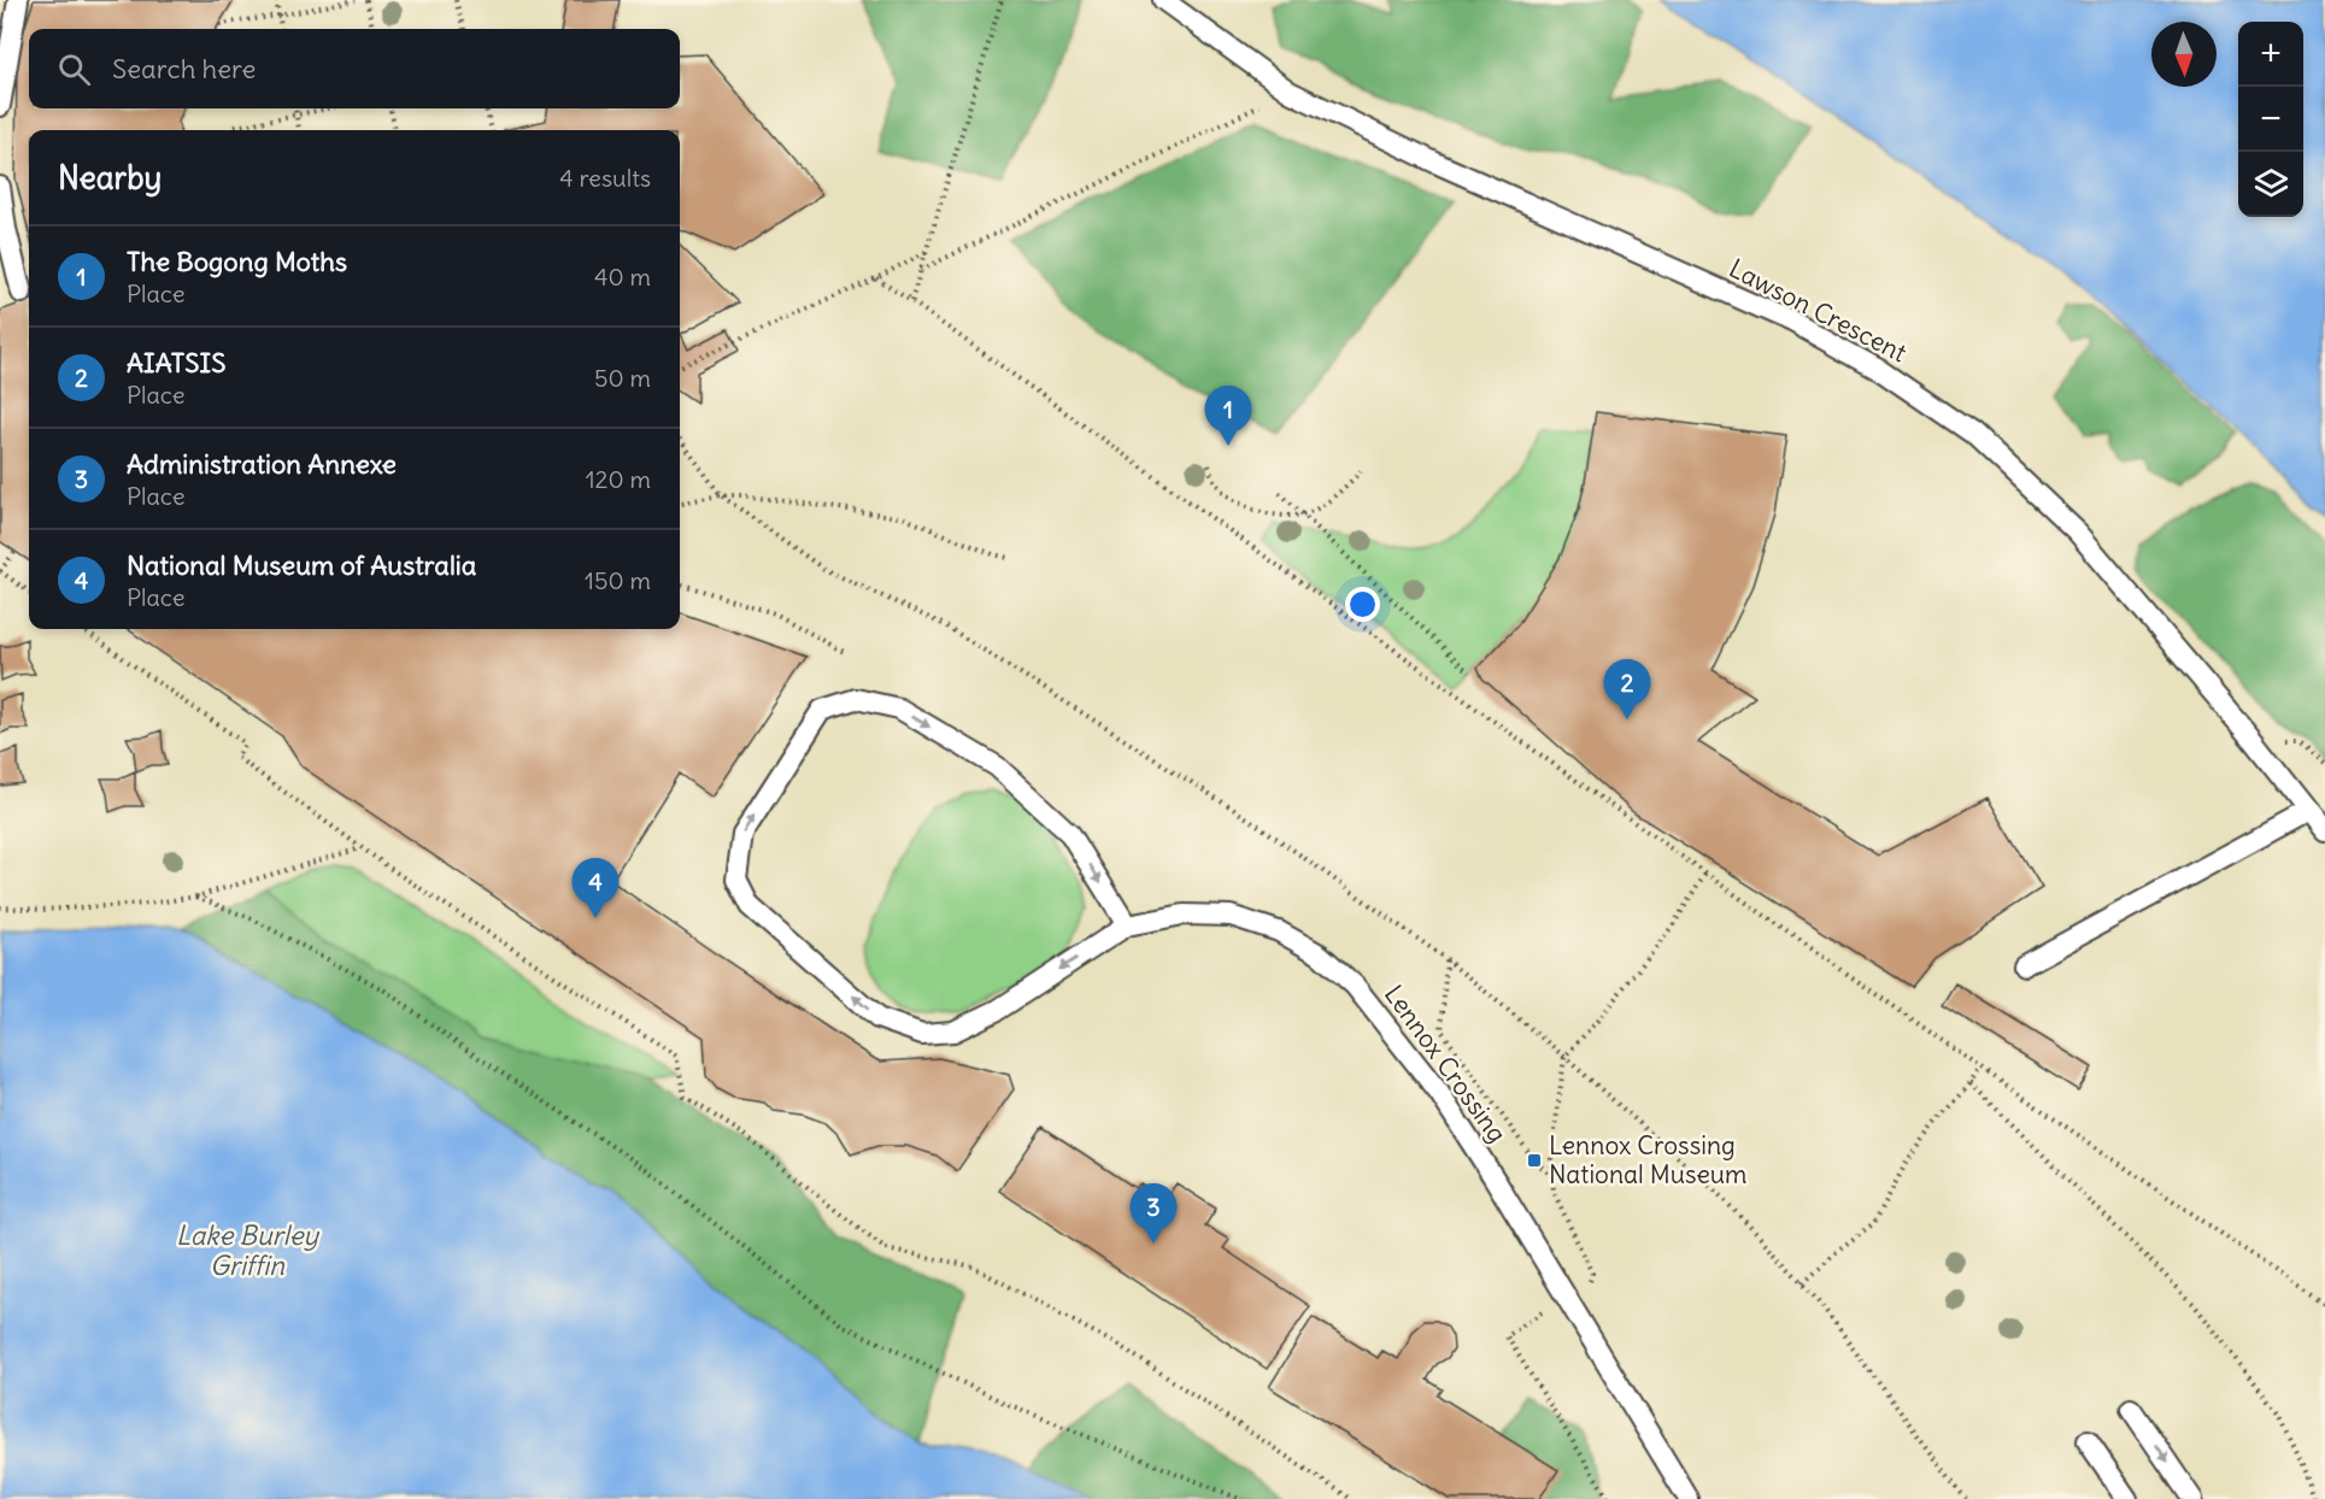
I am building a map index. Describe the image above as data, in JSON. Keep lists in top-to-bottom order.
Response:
{
  "streets": {
    "lane": ["Lawson Crescent", "Lennox Crossing"]
  },
  "water": ["Lake Burley Griffin"],
  "places": {
    "transit": ["Lennox Crossing National Museum"]
  },
  "north": "bottom",
  "page": {
    "map_buttons": ["+", "−"],
    "search": "Search here",
    "heading": ["Nearby", "4 results"],
    "list": [
      {
        "mark": "1",
        "name": "The Bogong Moths",
        "note": "Place",
        "value": "40 m"
      },
      {
        "mark": "2",
        "name": "AIATSIS",
        "note": "Place",
        "value": "50 m"
      },
      {
        "mark": "3",
        "name": "Administration Annexe",
        "note": "Place",
        "value": "120 m"
      },
      {
        "mark": "4",
        "name": "National Museum of Australia",
        "note": "Place",
        "value": "150 m"
      }
    ],
    "pins": [
      "1",
      "2",
      "4",
      "3"
    ]
  }
}
